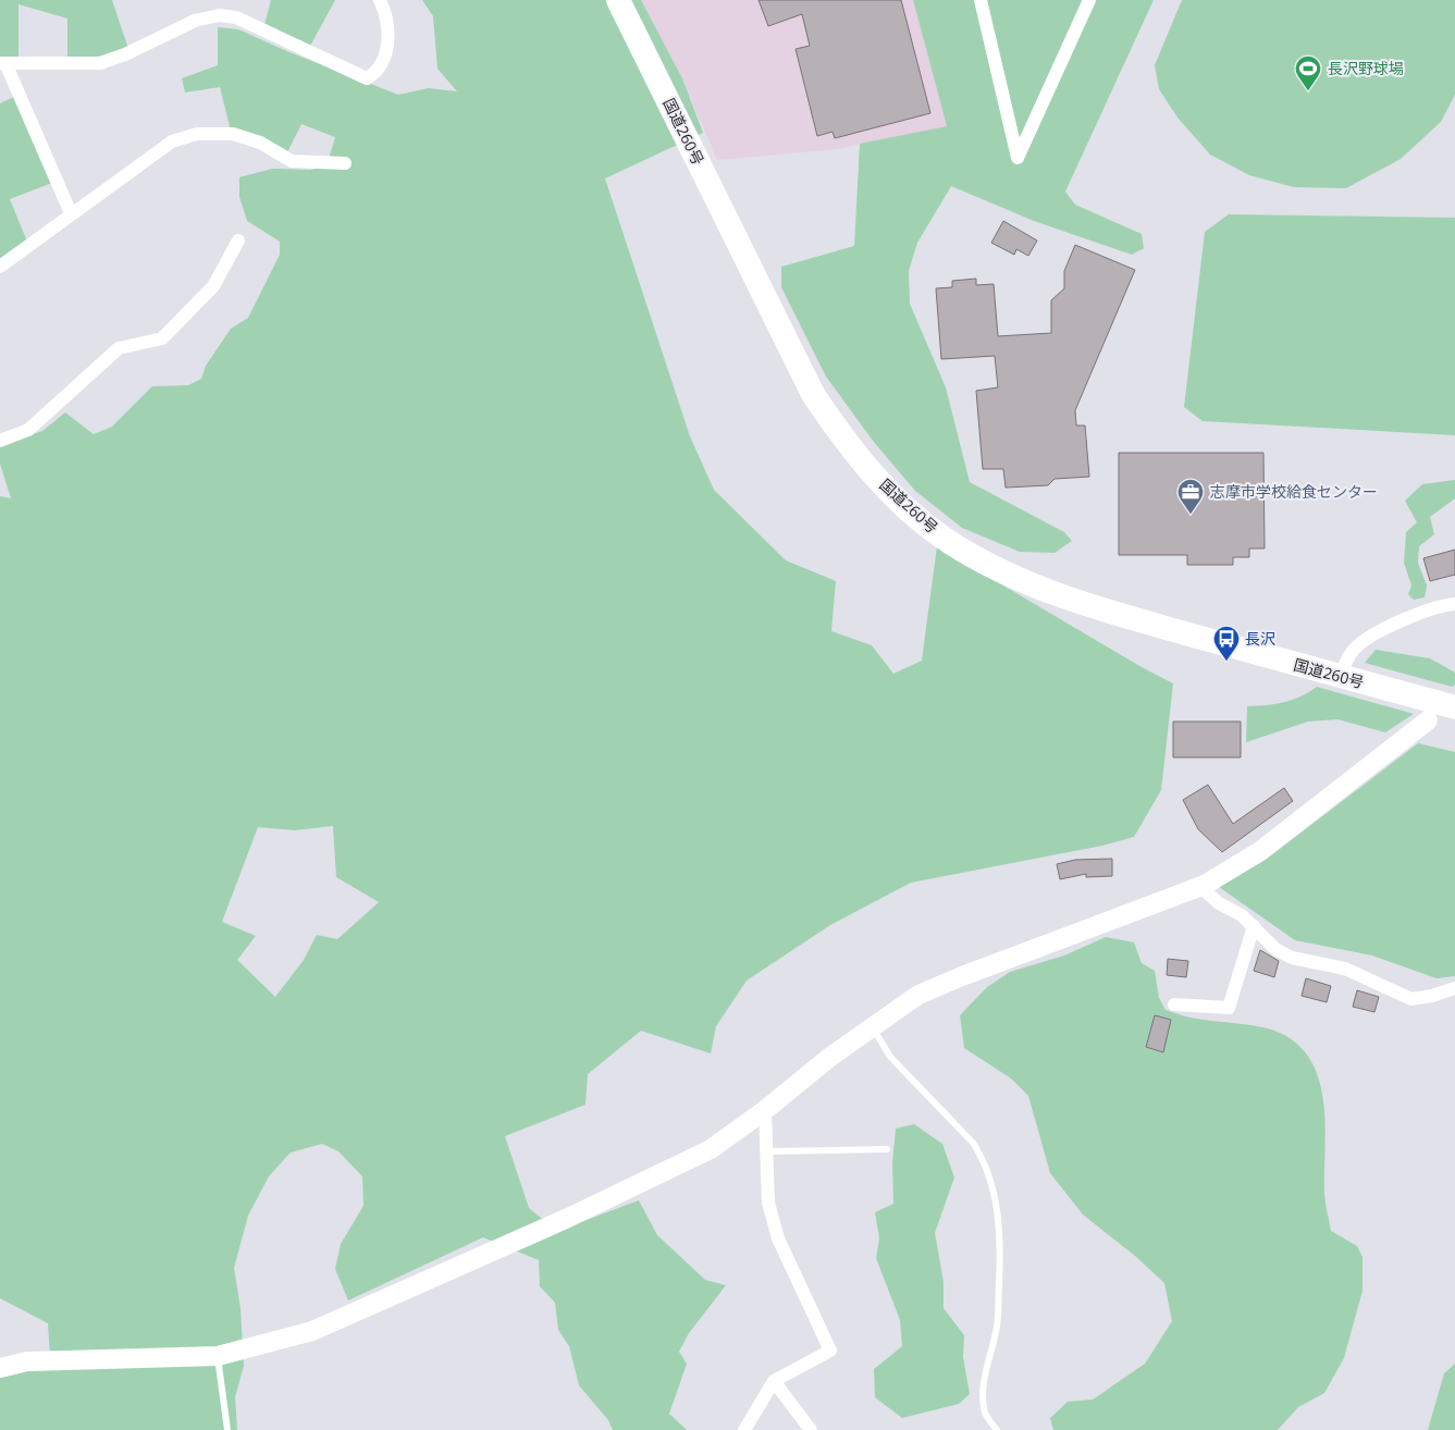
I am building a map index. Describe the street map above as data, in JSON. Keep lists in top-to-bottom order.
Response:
{
  "streets": {
    "highway": ["国道260号"]
  },
  "places": {
    "sports": ["長沢野球場"],
    "office": ["志摩市学校給食センター"],
    "bus stop": ["長沢"]
  }
}
